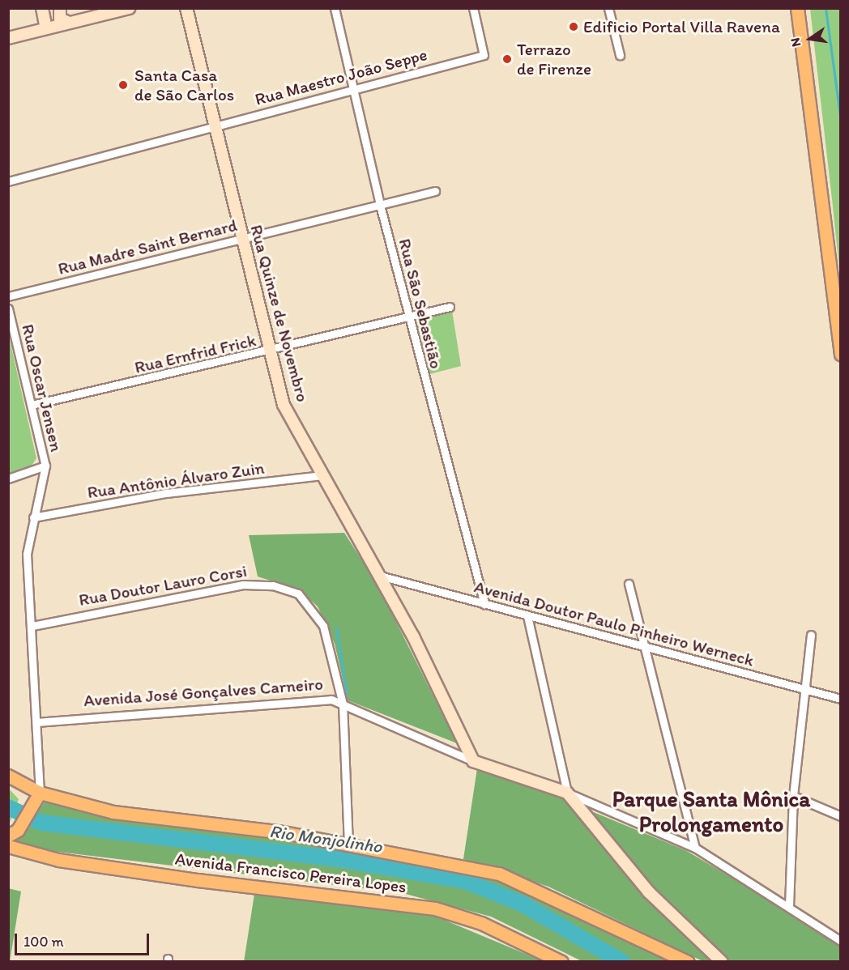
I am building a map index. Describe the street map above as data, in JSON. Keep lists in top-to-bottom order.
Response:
{
  "streets": {
    "main road": ["Rua Quinze de Novembro", "Avenida José Gonçalves Carneiro", "Avenida Francisco Pereira Lopes"],
    "street": [
      "Rua Maestro João Seppe",
      "Rua Madre Saint Bernard",
      "Rua São Sebastião",
      "Rua Ernfrid Frick",
      "Rua Oscar Jensen",
      "Rua Antônio Álvaro Zuin",
      "Rua Doutor Lauro Corsi",
      "Avenida Doutor Paulo Pinheiro Werneck"
    ]
  },
  "crossings": [
    ["Rua Maestro João Seppe", "Rua São Sebastião"],
    ["Rua Maestro João Seppe", "Rua Quinze de Novembro"],
    ["Rua Madre Saint Bernard", "Rua São Sebastião"],
    ["Rua Madre Saint Bernard", "Rua Quinze de Novembro"],
    ["Rua São Sebastião", "Rua Ernfrid Frick"],
    ["Rua São Sebastião", "Avenida Doutor Paulo Pinheiro Werneck"],
    ["Rua Quinze de Novembro", "Rua Ernfrid Frick"],
    ["Rua Quinze de Novembro", "Rua Antônio Álvaro Zuin"],
    ["Rua Quinze de Novembro", "Avenida Doutor Paulo Pinheiro Werneck"],
    ["Rua Quinze de Novembro", "Avenida José Gonçalves Carneiro"],
    ["Rua Ernfrid Frick", "Rua Oscar Jensen"],
    ["Rua Oscar Jensen", "Rua Antônio Álvaro Zuin"],
    ["Rua Oscar Jensen", "Rua Doutor Lauro Corsi"],
    ["Rua Oscar Jensen", "Avenida José Gonçalves Carneiro"],
    ["Rua Oscar Jensen", "Avenida Francisco Pereira Lopes"],
    ["Rua Doutor Lauro Corsi", "Avenida José Gonçalves Carneiro"],
    ["Rua Doutor Lauro Corsi", "Avenida Francisco Pereira Lopes"]
  ],
  "districts": ["Parque Santa Mônica Prolongamento"],
  "water": ["Rio Monjolinho"],
  "places": ["Edificio Portal Villa Ravena", "Terrazo de Firenze", "Santa Casa de São Carlos"],
  "scale_bar": "100 m",
  "north": "left"
}
